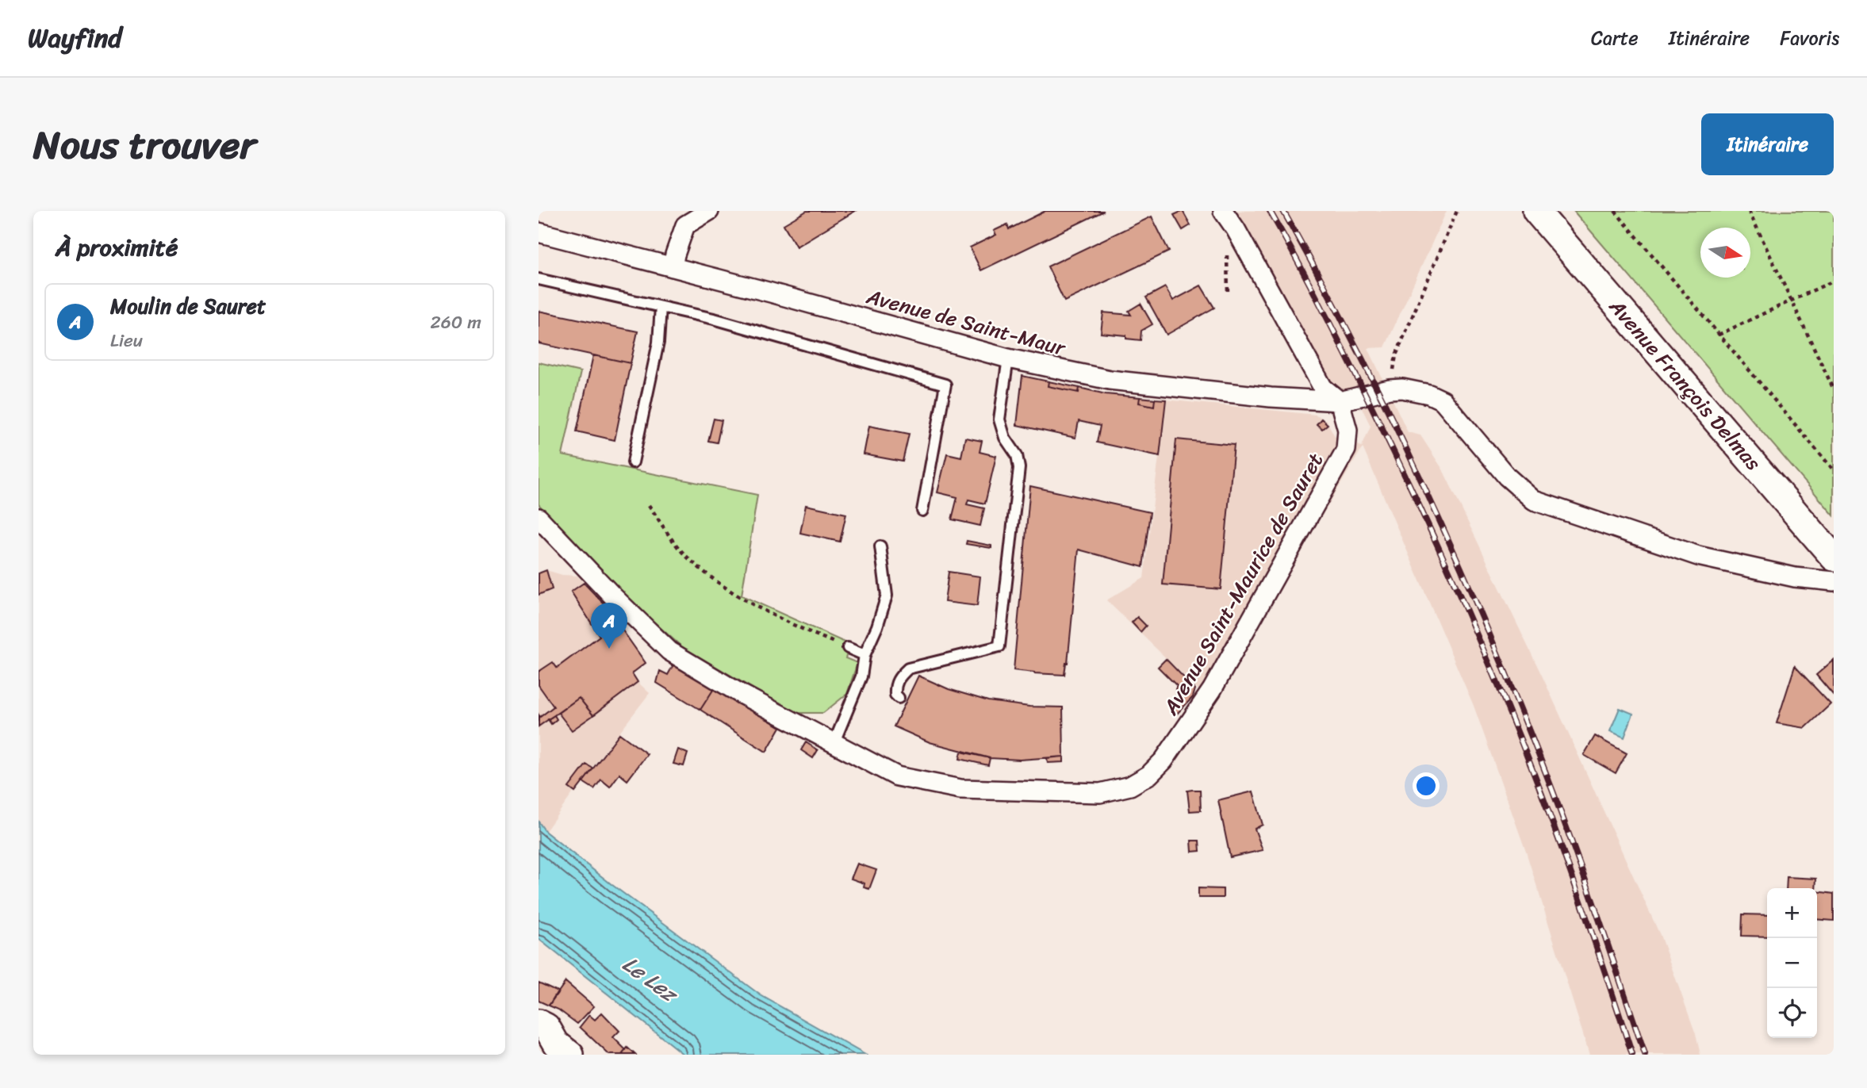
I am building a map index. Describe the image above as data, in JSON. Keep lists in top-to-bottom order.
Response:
{
  "streets": {
    "main road": ["Avenue François Delmas"],
    "street": ["Avenue de Saint-Maur", "Avenue Saint-Maurice de Sauret"]
  },
  "crossings": [
    ["Avenue de Saint-Maur", "Avenue Saint-Maurice de Sauret"]
  ],
  "water": ["Le Lez"],
  "north": "right",
  "page": {
    "header": "Wayfind",
    "nav": ["Carte", "Itinéraire", "Favoris"],
    "title": "Nous trouver",
    "buttons": "Itinéraire",
    "heading": "À proximité",
    "list": [
      {
        "mark": "A",
        "name": "Moulin de Sauret",
        "note": "Lieu",
        "value": "260 m"
      }
    ],
    "pins": "A",
    "map_buttons": ["+", "−"]
  }
}
